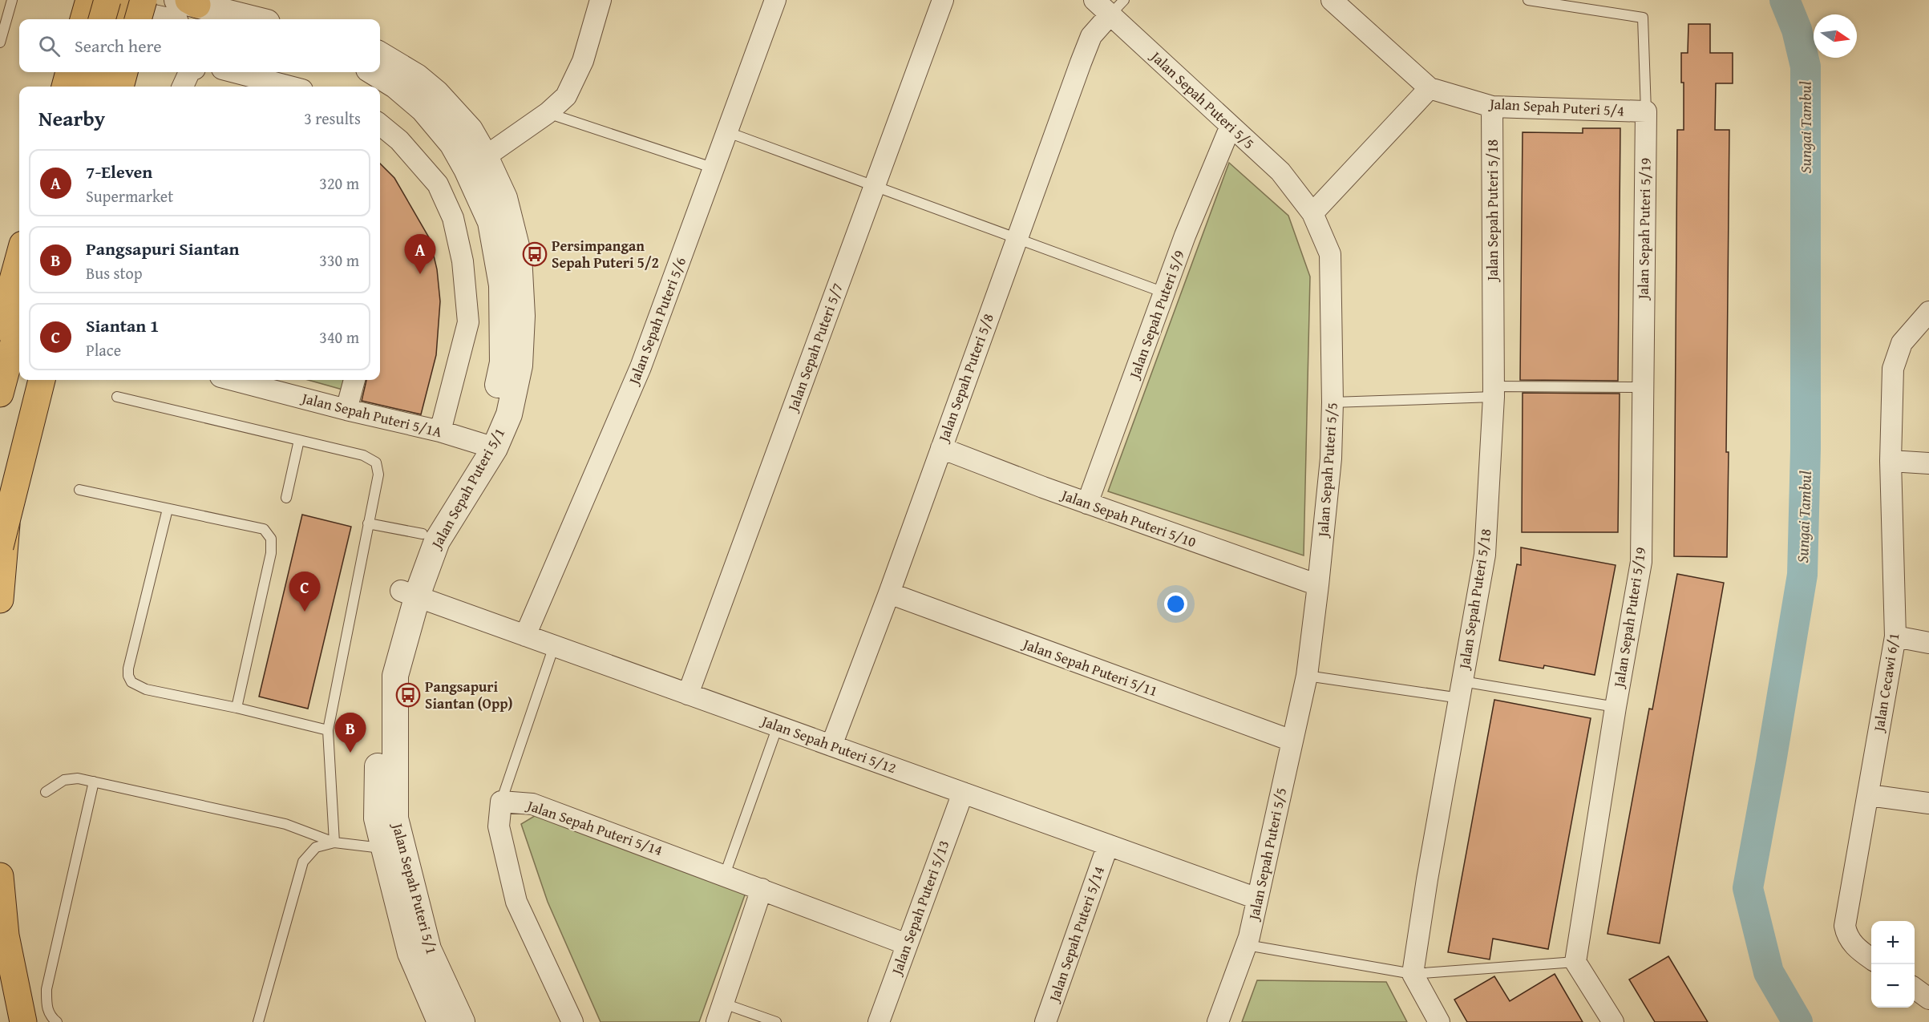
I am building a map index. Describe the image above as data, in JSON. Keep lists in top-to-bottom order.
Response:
{
  "streets": {
    "street": [
      "Jalan Sepah Puteri 5/5",
      "Jalan Sepah Puteri 5/4",
      "Jalan Sepah Puteri 5/18",
      "Jalan Sepah Puteri 5/19",
      "Jalan Sepah Puteri 5/9",
      "Jalan Sepah Puteri 5/6",
      "Jalan Sepah Puteri 5/7",
      "Jalan Sepah Puteri 5/8",
      "Jalan Sepah Puteri 5/1A",
      "Jalan Sepah Puteri 5/1",
      "Jalan Sepah Puteri 5/10",
      "Jalan Sepah Puteri 5/11",
      "Jalan Cecawi 6/1",
      "Jalan Sepah Puteri 5/12",
      "Jalan Sepah Puteri 5/14",
      "Jalan Sepah Puteri 5/13"
    ]
  },
  "crossings": [
    ["Jalan Sepah Puteri 5/5", "Jalan Sepah Puteri 5/9"],
    ["Jalan Sepah Puteri 5/5", "Jalan Sepah Puteri 5/8"],
    ["Jalan Sepah Puteri 5/5", "Jalan Sepah Puteri 5/10"],
    ["Jalan Sepah Puteri 5/5", "Jalan Sepah Puteri 5/11"],
    ["Jalan Sepah Puteri 5/5", "Jalan Sepah Puteri 5/12"],
    ["Jalan Sepah Puteri 5/4", "Jalan Sepah Puteri 5/18"],
    ["Jalan Sepah Puteri 5/4", "Jalan Sepah Puteri 5/19"],
    ["Jalan Sepah Puteri 5/9", "Jalan Sepah Puteri 5/10"],
    ["Jalan Sepah Puteri 5/6", "Jalan Sepah Puteri 5/12"],
    ["Jalan Sepah Puteri 5/7", "Jalan Sepah Puteri 5/12"],
    ["Jalan Sepah Puteri 5/8", "Jalan Sepah Puteri 5/10"],
    ["Jalan Sepah Puteri 5/8", "Jalan Sepah Puteri 5/11"],
    ["Jalan Sepah Puteri 5/8", "Jalan Sepah Puteri 5/12"],
    ["Jalan Sepah Puteri 5/1A", "Jalan Sepah Puteri 5/1"],
    ["Jalan Sepah Puteri 5/1", "Jalan Sepah Puteri 5/12"],
    ["Jalan Sepah Puteri 5/12", "Jalan Sepah Puteri 5/14"],
    ["Jalan Sepah Puteri 5/12", "Jalan Sepah Puteri 5/13"],
    ["Jalan Sepah Puteri 5/14", "Jalan Sepah Puteri 5/13"]
  ],
  "water": ["Sungai Tambul"],
  "places": {
    "bus stop": ["Persimpangan Sepah Puteri 5/2", "Pangsapuri Siantan (Opp)"]
  },
  "north": "right",
  "page": {
    "search": "Search here",
    "heading": ["Nearby", "3 results"],
    "list": [
      {
        "mark": "A",
        "name": "7-Eleven",
        "note": "Supermarket",
        "value": "320 m"
      },
      {
        "mark": "B",
        "name": "Pangsapuri Siantan",
        "note": "Bus stop",
        "value": "330 m"
      },
      {
        "mark": "C",
        "name": "Siantan 1",
        "note": "Place",
        "value": "340 m"
      }
    ],
    "pins": ["A", "C", "B"],
    "map_buttons": ["+", "−"]
  }
}
